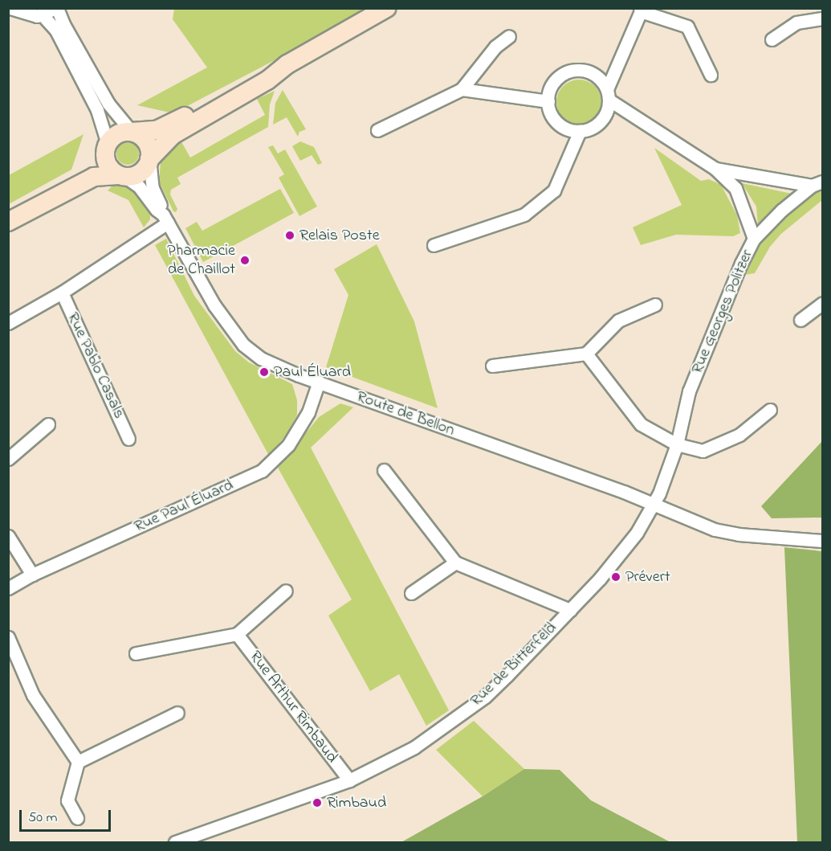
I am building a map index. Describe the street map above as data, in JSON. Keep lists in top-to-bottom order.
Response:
{
  "streets": {
    "street": [
      "Rue Georges Politzer",
      "Rue Pablo Casals",
      "Route de Bellon",
      "Rue Paul Éluard",
      "Rue de Bitterfeld",
      "Rue Arthur Rimbaud"
    ]
  },
  "crossings": [
    ["Rue Georges Politzer", "Route de Bellon"],
    ["Rue Georges Politzer", "Rue de Bitterfeld"],
    ["Rue Pablo Casals", "Route de Bellon"],
    ["Route de Bellon", "Rue Paul Éluard"],
    ["Route de Bellon", "Rue de Bitterfeld"],
    ["Rue de Bitterfeld", "Rue Arthur Rimbaud"]
  ],
  "places": [
    "Relais Poste",
    "Pharmacie de Chaillot",
    "Paul Éluard",
    "Prévert",
    "Rimbaud"
  ],
  "scale_bar": "50 m"
}
